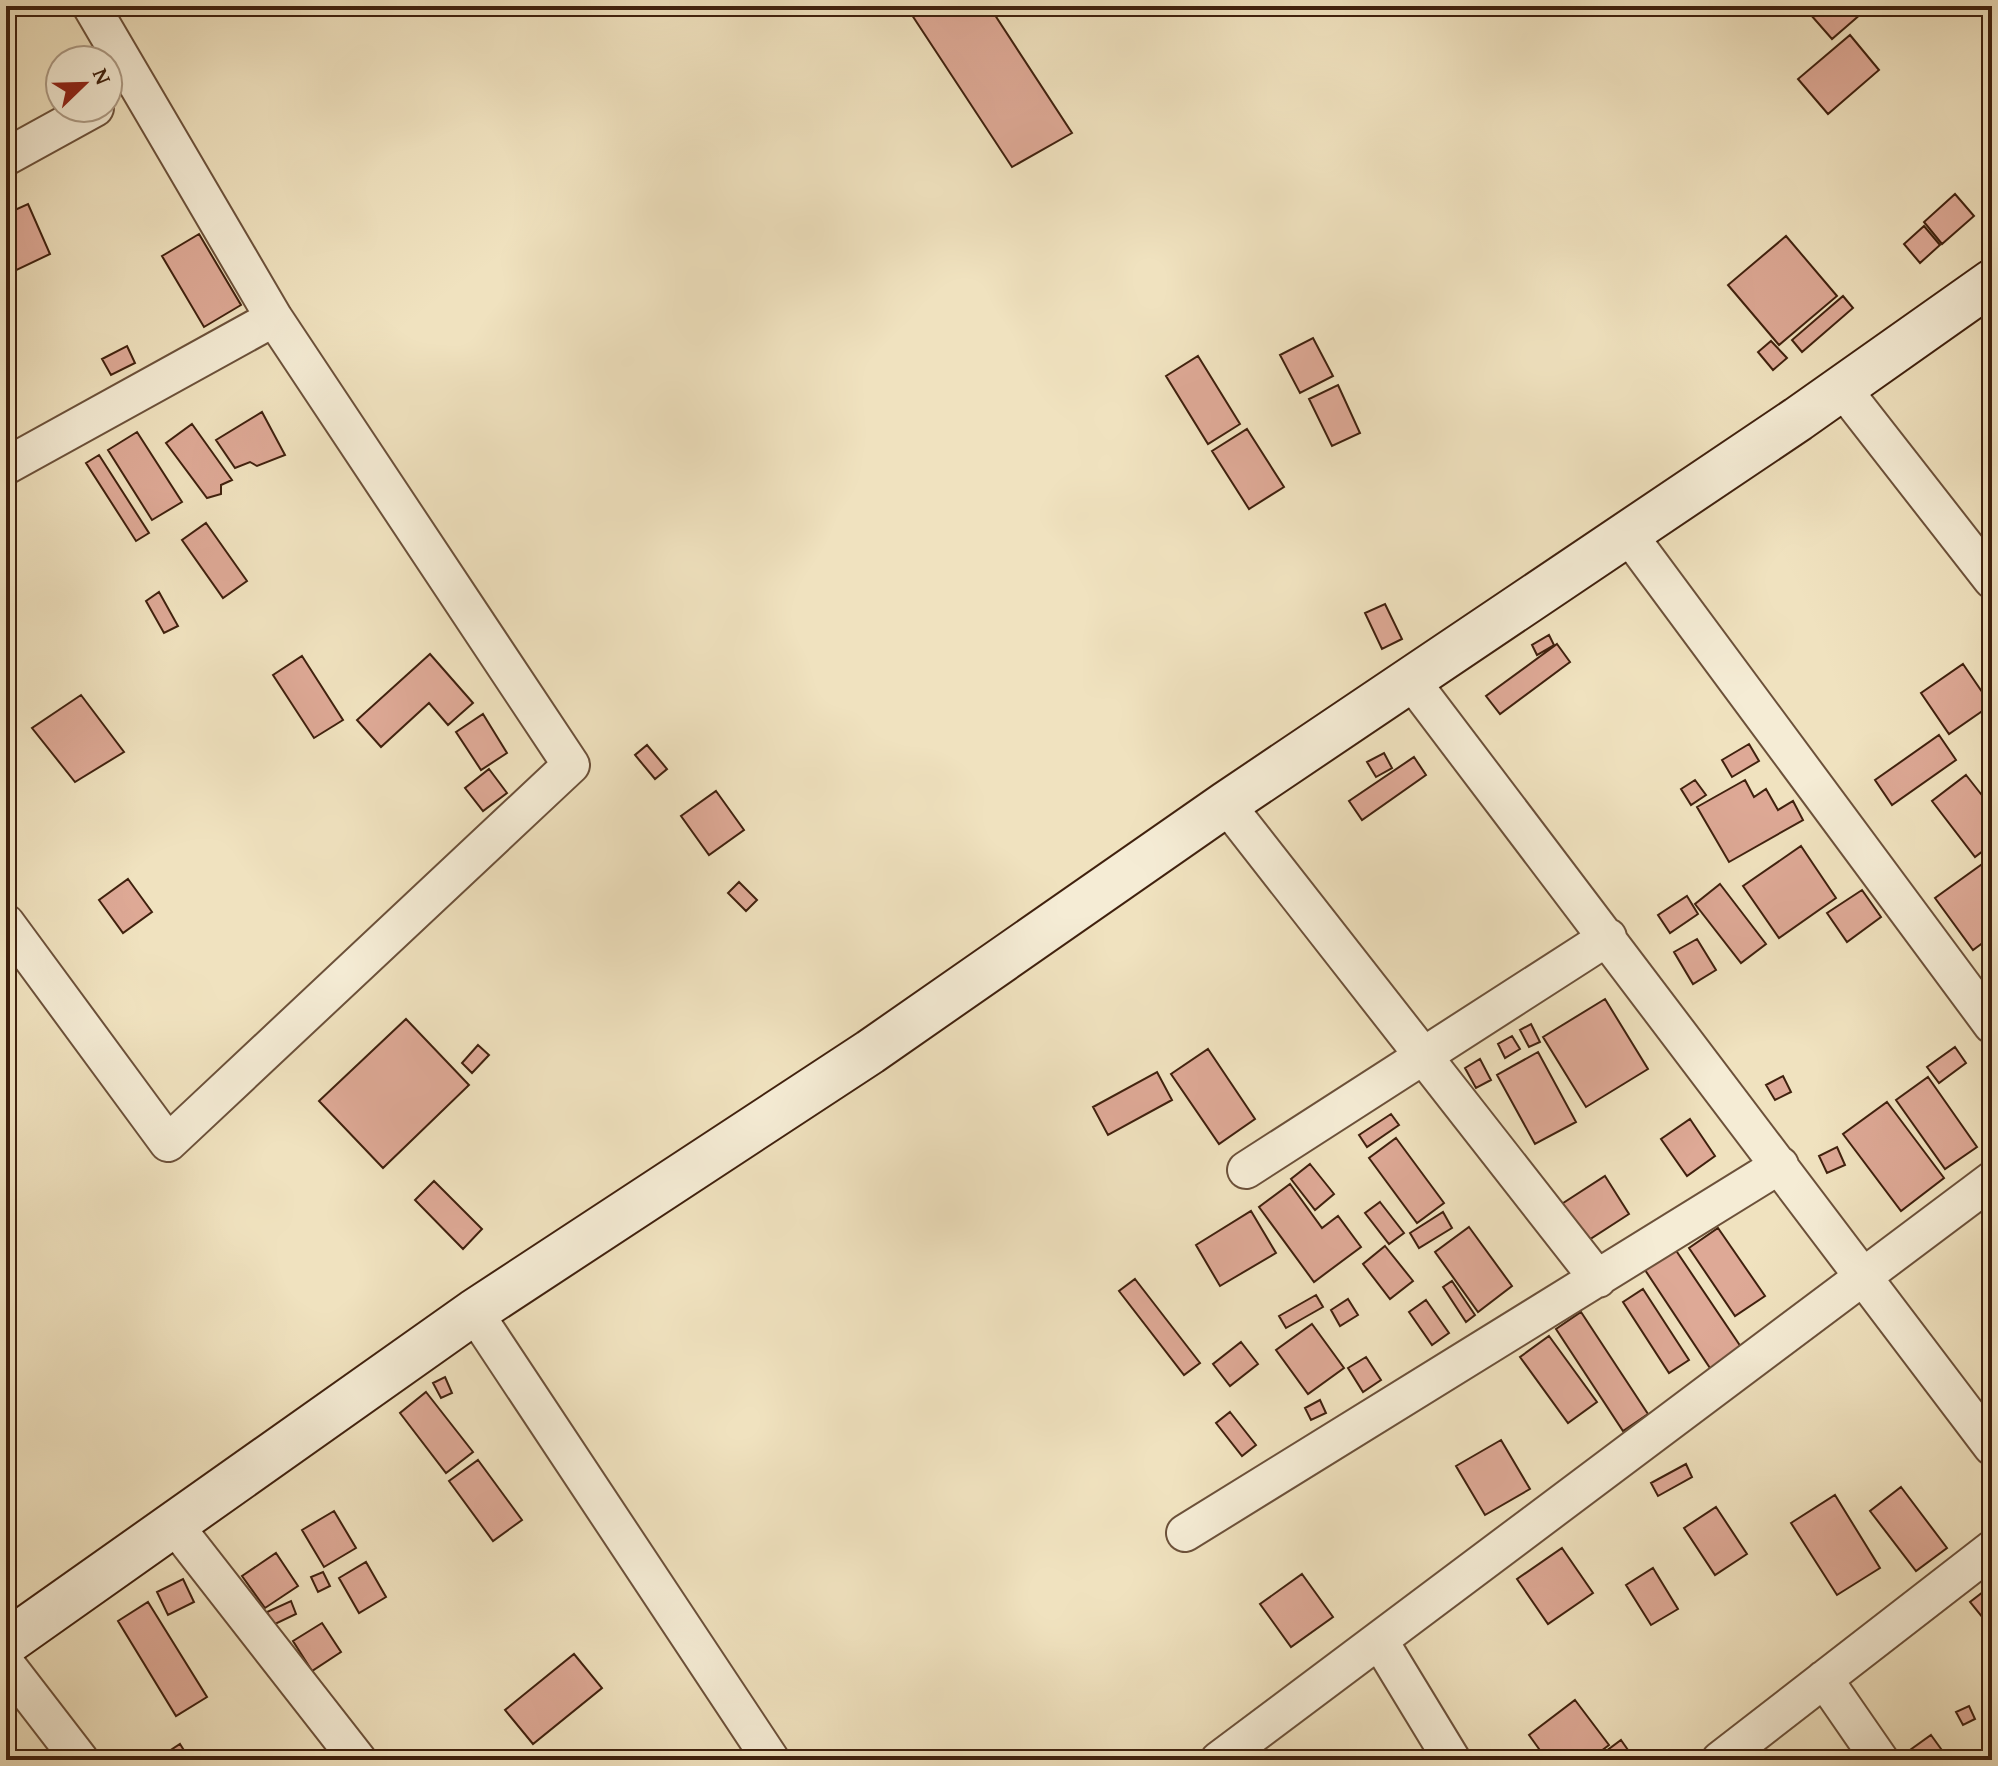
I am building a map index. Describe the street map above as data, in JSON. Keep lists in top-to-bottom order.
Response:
{
  "north": "top right"
}
